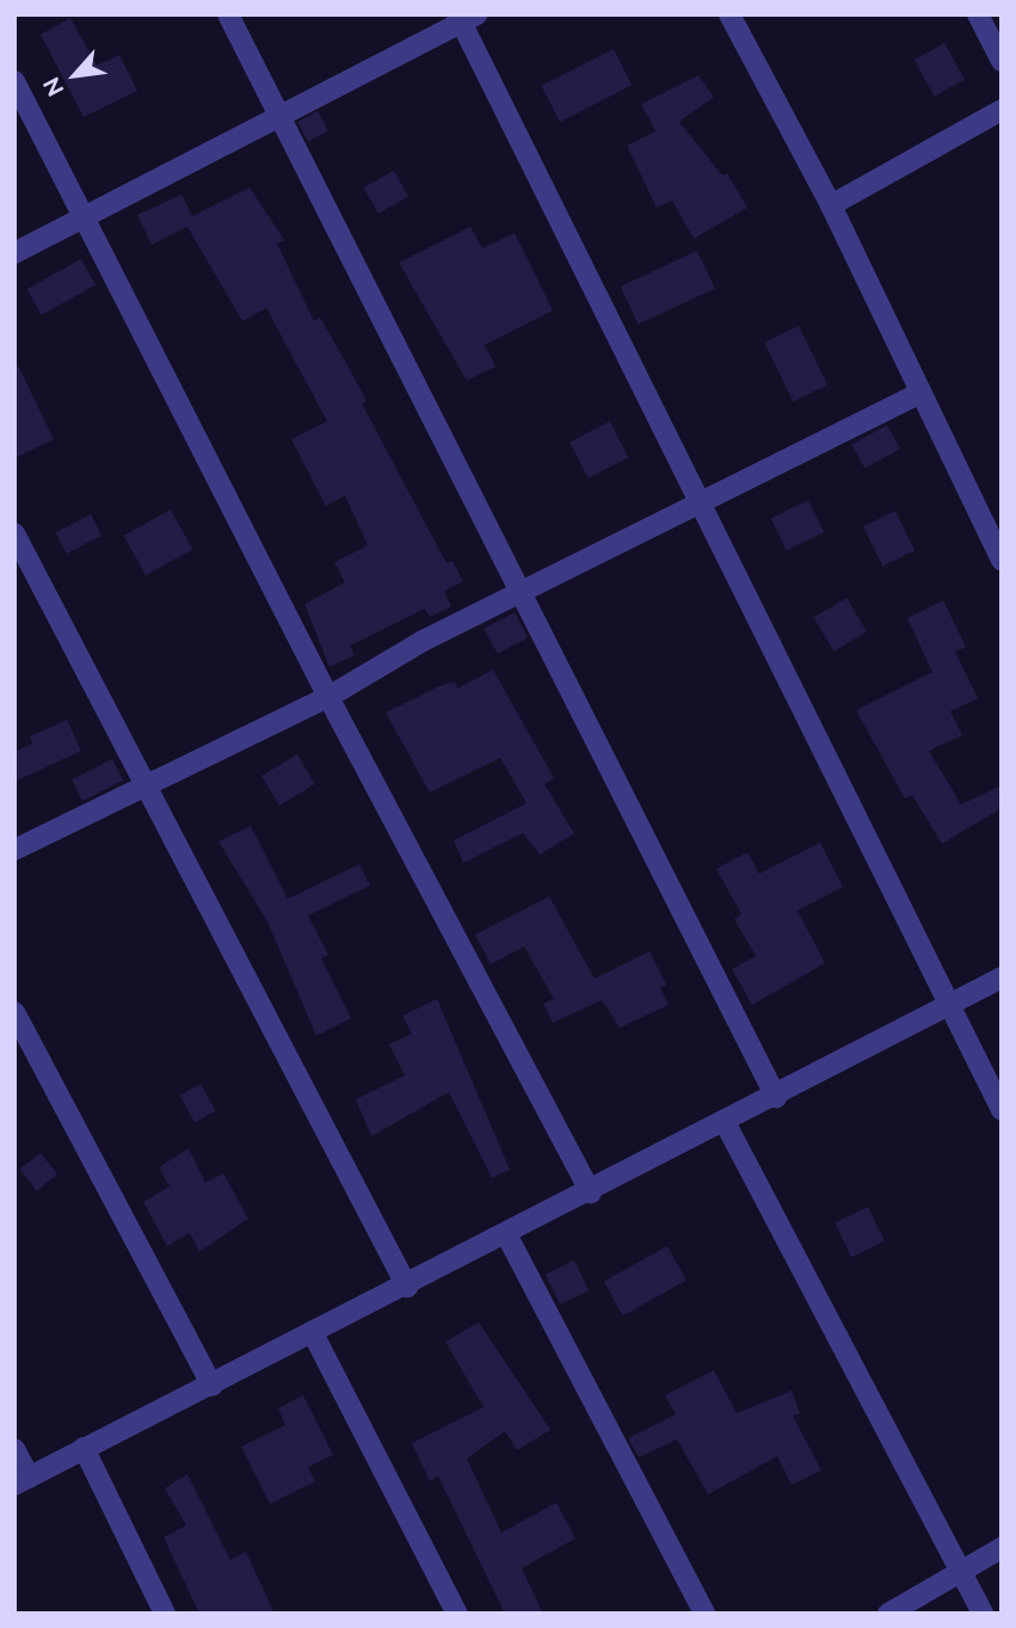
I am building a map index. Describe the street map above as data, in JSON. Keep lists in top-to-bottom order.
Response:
{
  "north": "bottom left"
}
